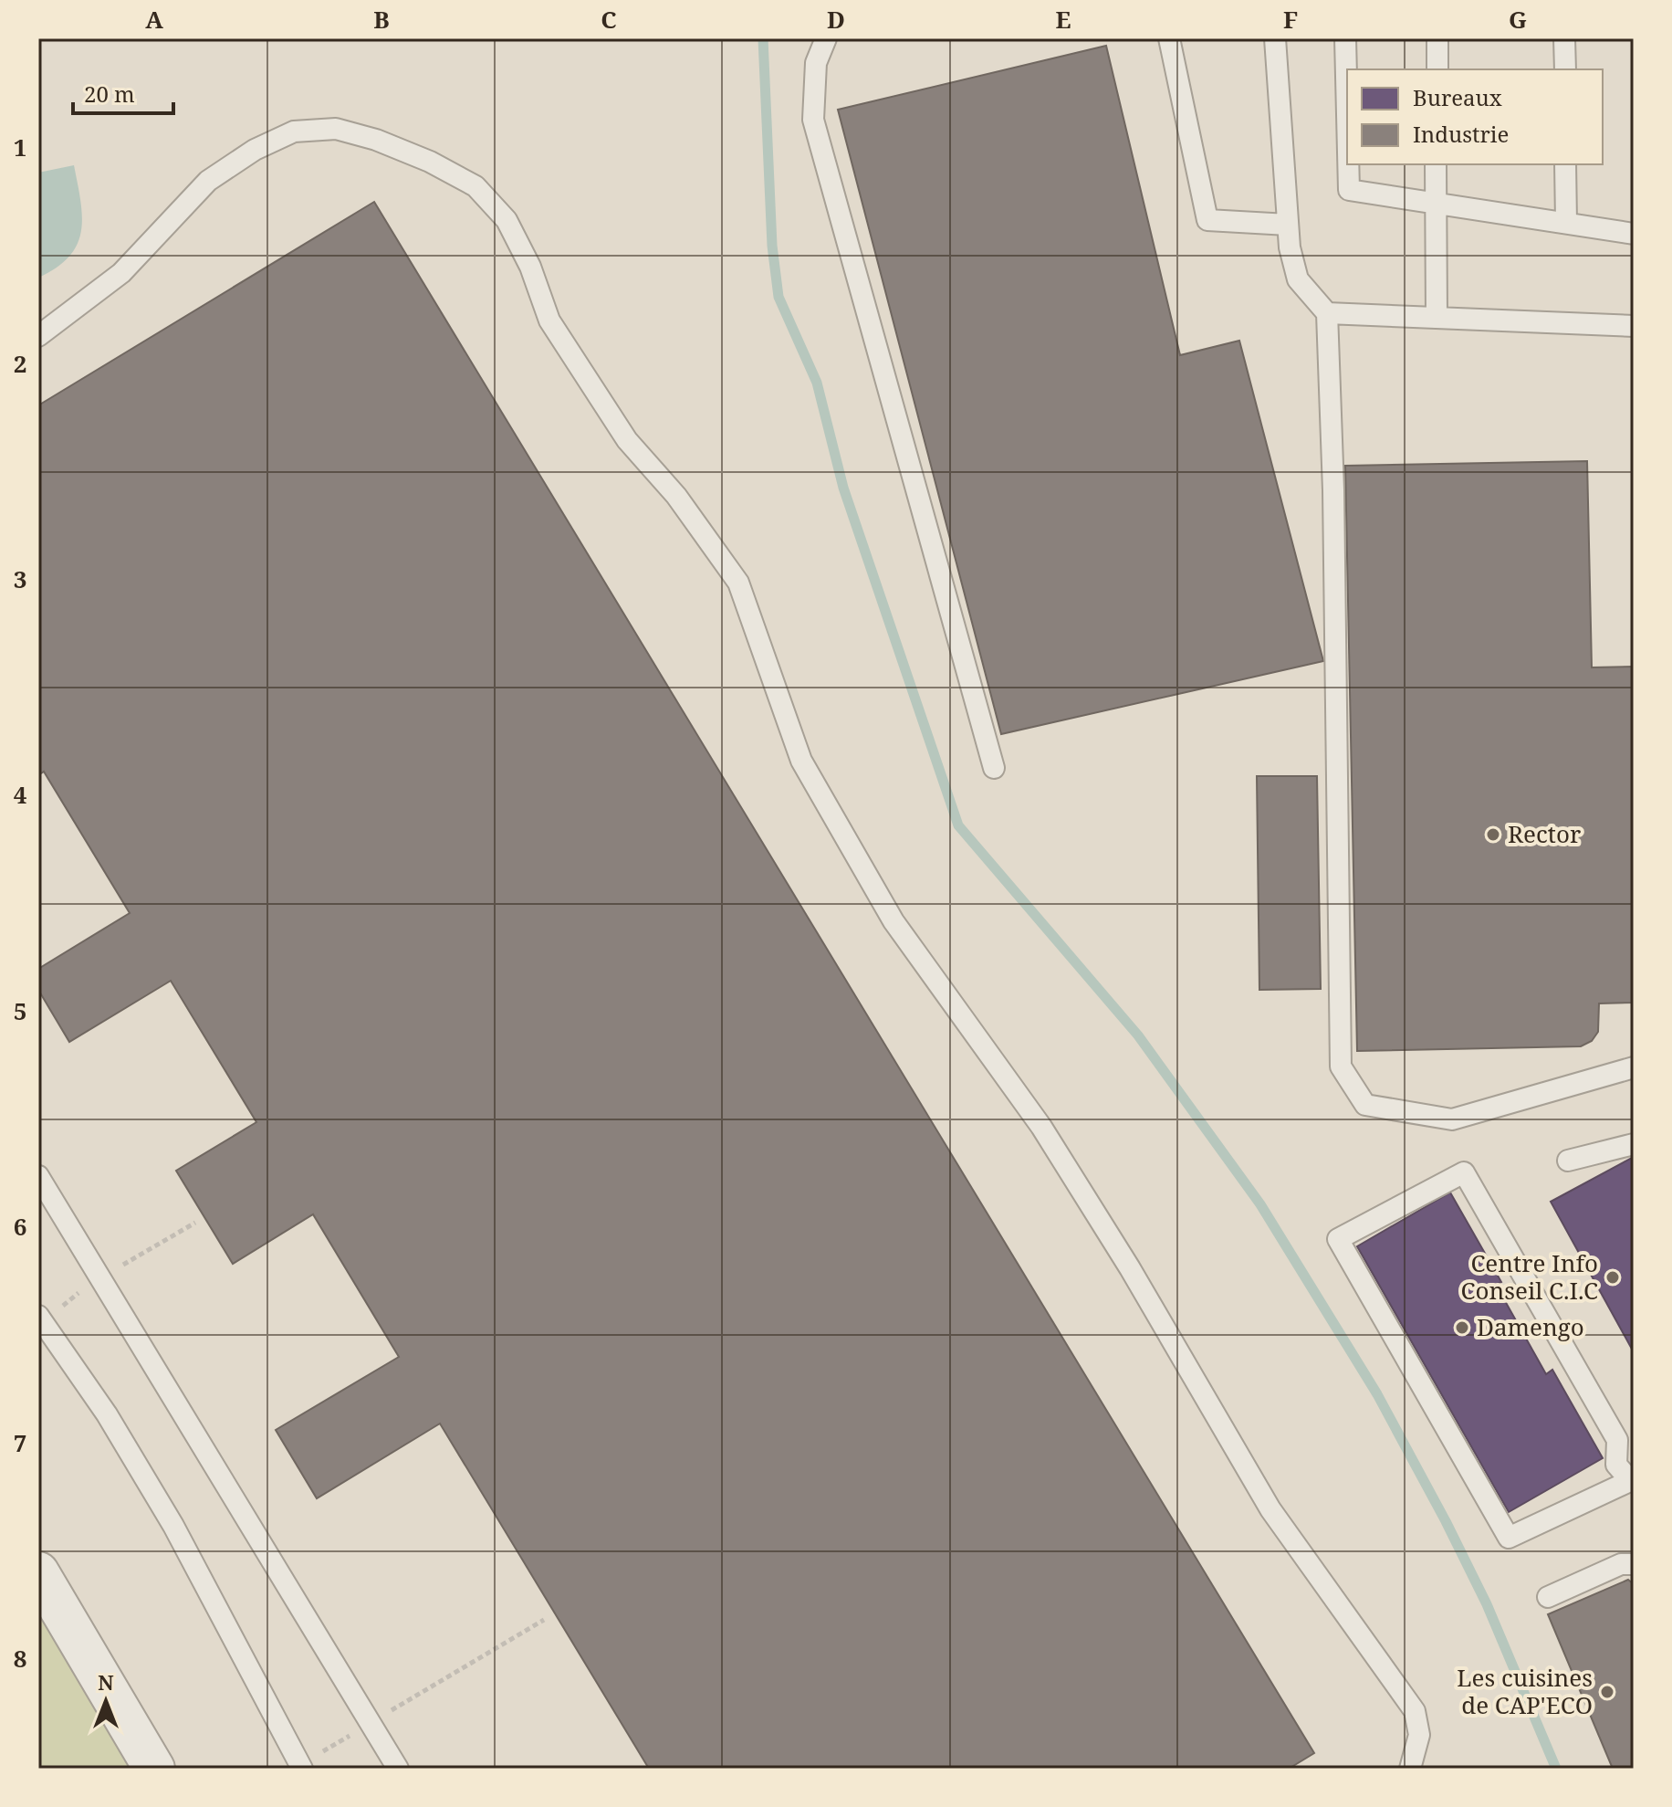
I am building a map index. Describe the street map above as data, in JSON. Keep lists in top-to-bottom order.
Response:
{
  "places": [
    "Rector",
    "Centre Info Conseil C.I.C",
    "Damengo",
    "Les cuisines de CAP'ECO"
  ],
  "legend": ["Bureaux", "Industrie"],
  "scale_bar": "20 m",
  "north": "top",
  "grid": {
    "columns": [
      "A",
      "B",
      "C",
      "D",
      "E",
      "F",
      "G"
    ],
    "rows": [
      "1",
      "2",
      "3",
      "4",
      "5",
      "6",
      "7",
      "8"
    ]
  }
}
